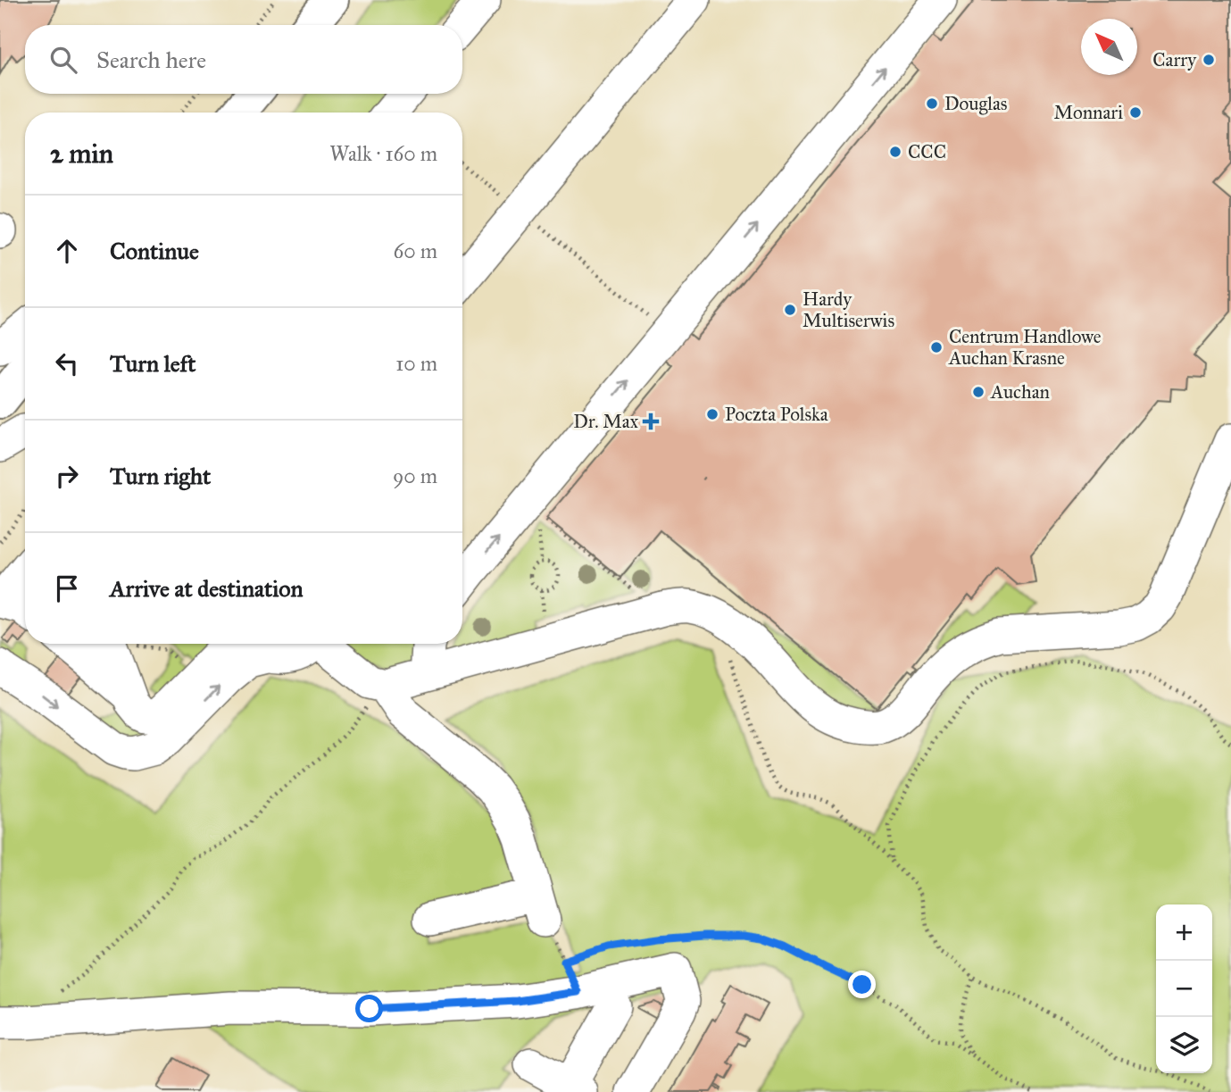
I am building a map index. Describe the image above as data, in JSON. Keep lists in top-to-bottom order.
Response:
{
  "places": {
    "other": [
      "Carry",
      "Douglas",
      "Monnari",
      "CCC",
      "Hardy Multiserwis",
      "Centrum Handlowe Auchan Krasne",
      "Auchan",
      "Poczta Polska"
    ],
    "health": ["Dr. Max"]
  },
  "north": "top left",
  "page": {
    "search": "Search here",
    "heading": ["2 min", "Walk · 160 m"],
    "list": [
      ["Continue", "60 m"],
      ["Turn left", "10 m"],
      ["Turn right", "90 m"],
      "Arrive at destination"
    ],
    "map_buttons": ["+", "−"]
  }
}
